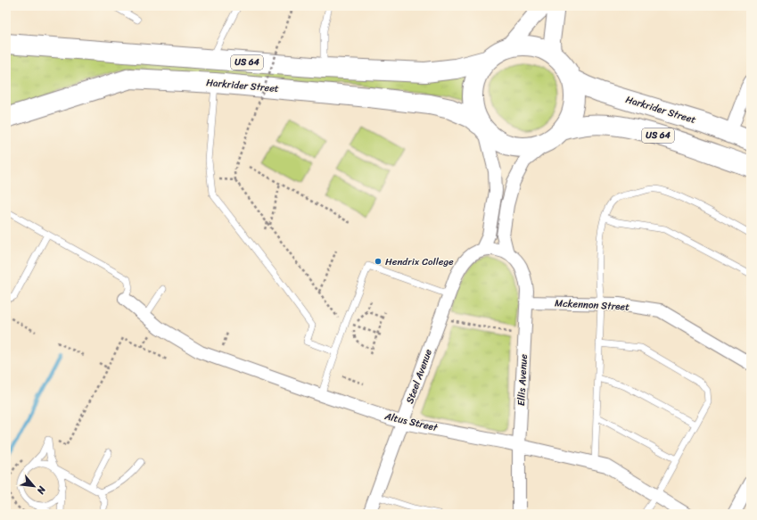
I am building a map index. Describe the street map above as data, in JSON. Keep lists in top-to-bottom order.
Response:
{
  "streets": {
    "main road": ["US 64", "Harkrider Street"],
    "street": [
      "Mckennon Street",
      "Steel Avenue",
      "Ellis Avenue",
      "Altus Street"
    ]
  },
  "crossings": [
    ["US 64", "Harkrider Street"],
    ["Mckennon Street", "Ellis Avenue"],
    ["Steel Avenue", "Altus Street"],
    ["Ellis Avenue", "Altus Street"]
  ],
  "places": ["Hendrix College"],
  "north": "bottom right"
}
